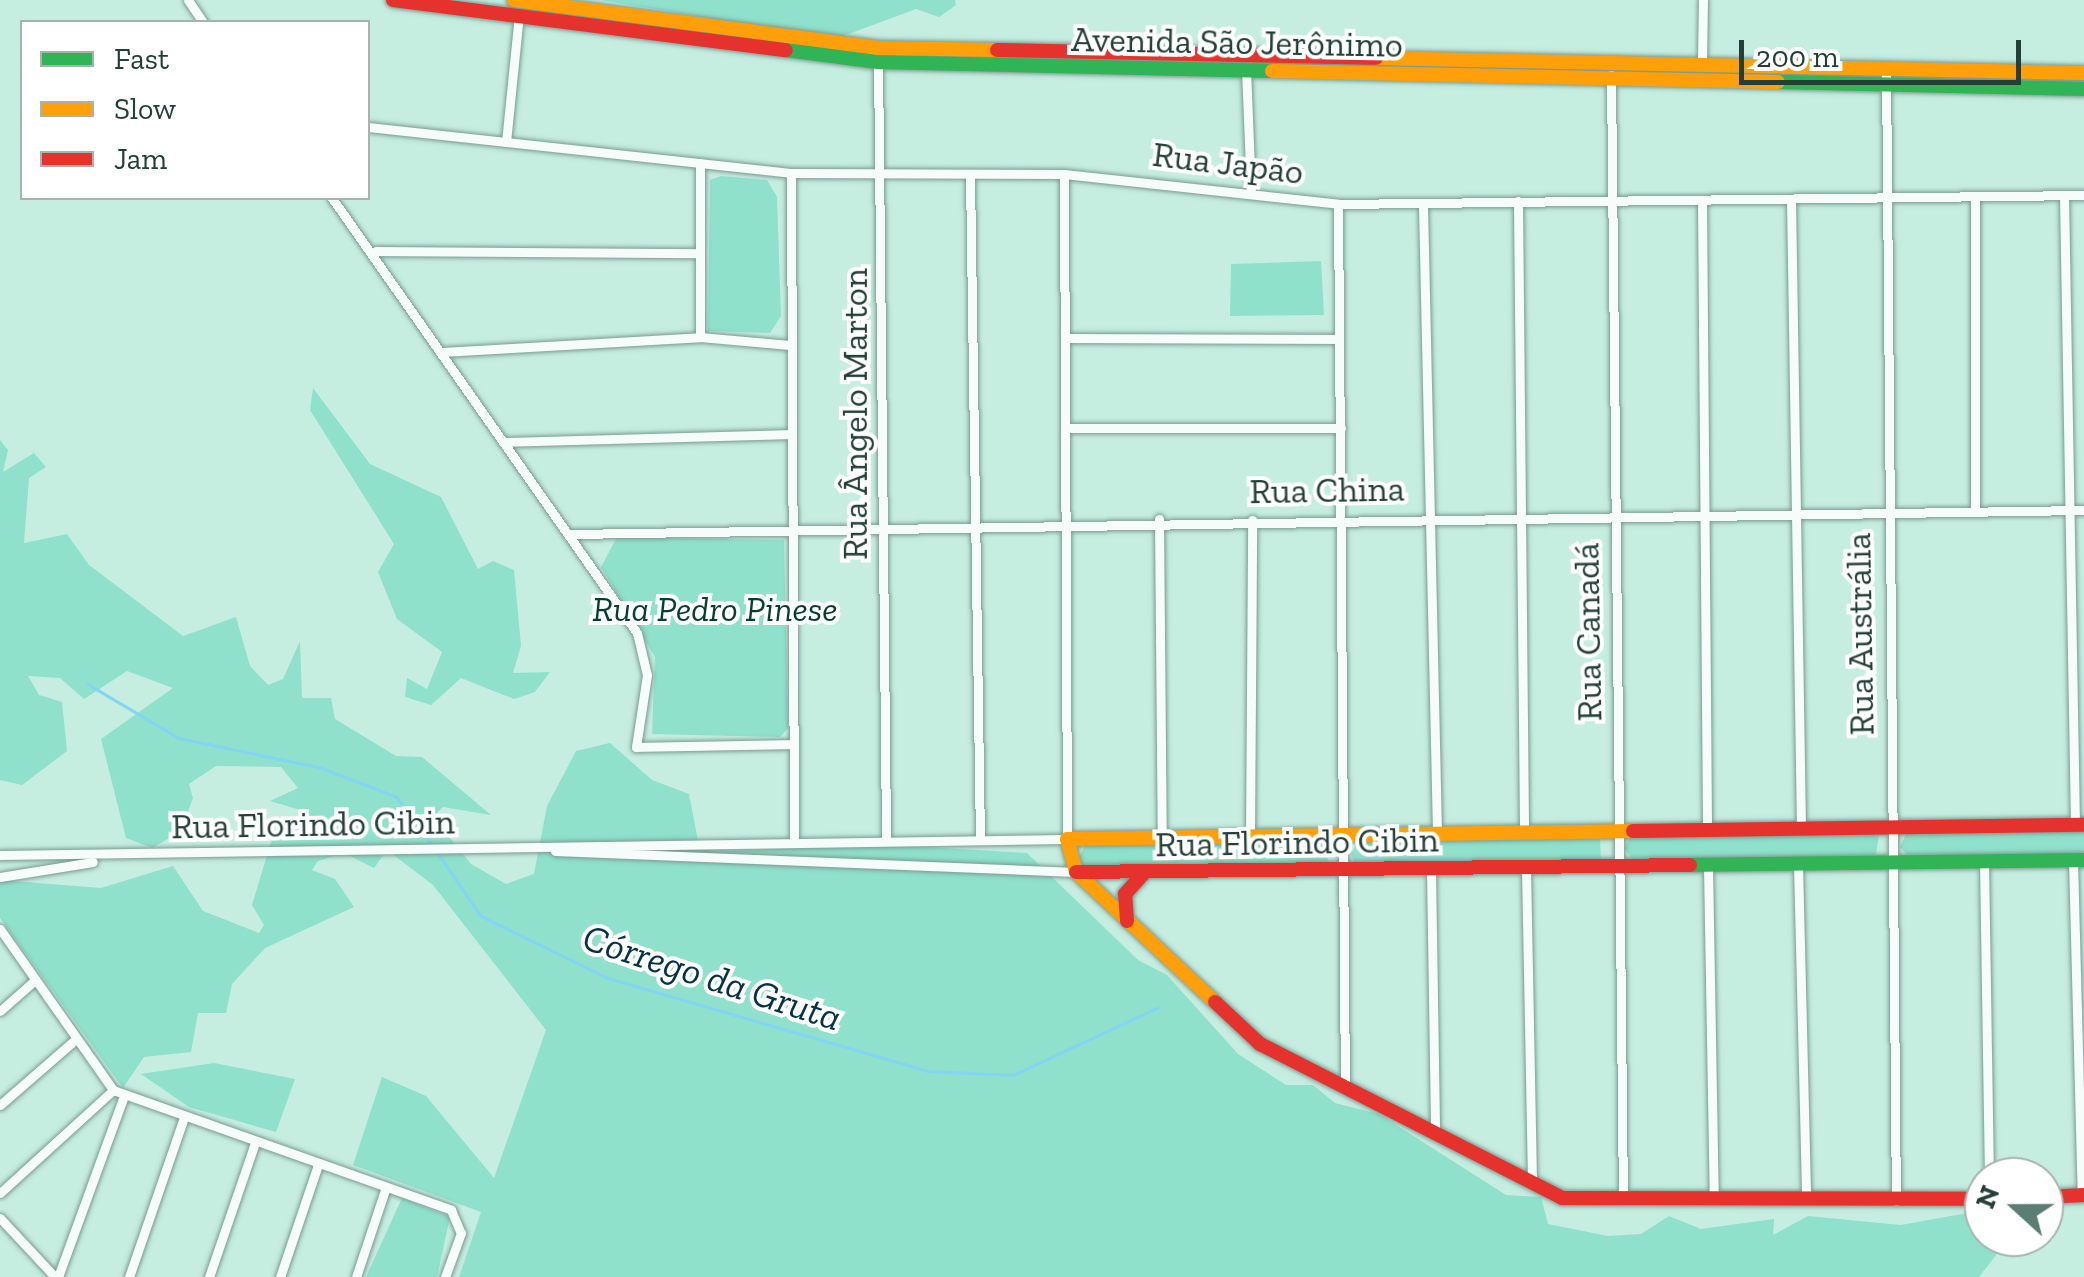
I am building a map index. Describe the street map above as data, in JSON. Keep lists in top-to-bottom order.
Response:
{
  "streets": {
    "street": [
      "Avenida São Jerônimo",
      "Rua Japão",
      "Rua Ângelo Marton",
      "Rua China",
      "Rua Canadá",
      "Rua Austrália",
      "Rua Florindo Cibin"
    ]
  },
  "crossings": [
    ["Avenida São Jerônimo", "Rua Ângelo Marton"],
    ["Avenida São Jerônimo", "Rua Canadá"],
    ["Avenida São Jerônimo", "Rua Austrália"],
    ["Rua Japão", "Rua Ângelo Marton"],
    ["Rua Japão", "Rua Canadá"],
    ["Rua Japão", "Rua Austrália"],
    ["Rua Ângelo Marton", "Rua China"],
    ["Rua Ângelo Marton", "Rua Florindo Cibin"],
    ["Rua China", "Rua Canadá"],
    ["Rua China", "Rua Austrália"],
    ["Rua Canadá", "Rua Florindo Cibin"],
    ["Rua Austrália", "Rua Florindo Cibin"]
  ],
  "water": ["Córrego da Gruta"],
  "parks": ["Rua Pedro Pinese"],
  "legend": ["Fast", "Slow", "Jam"],
  "scale_bar": "200 m",
  "north": "left"
}
